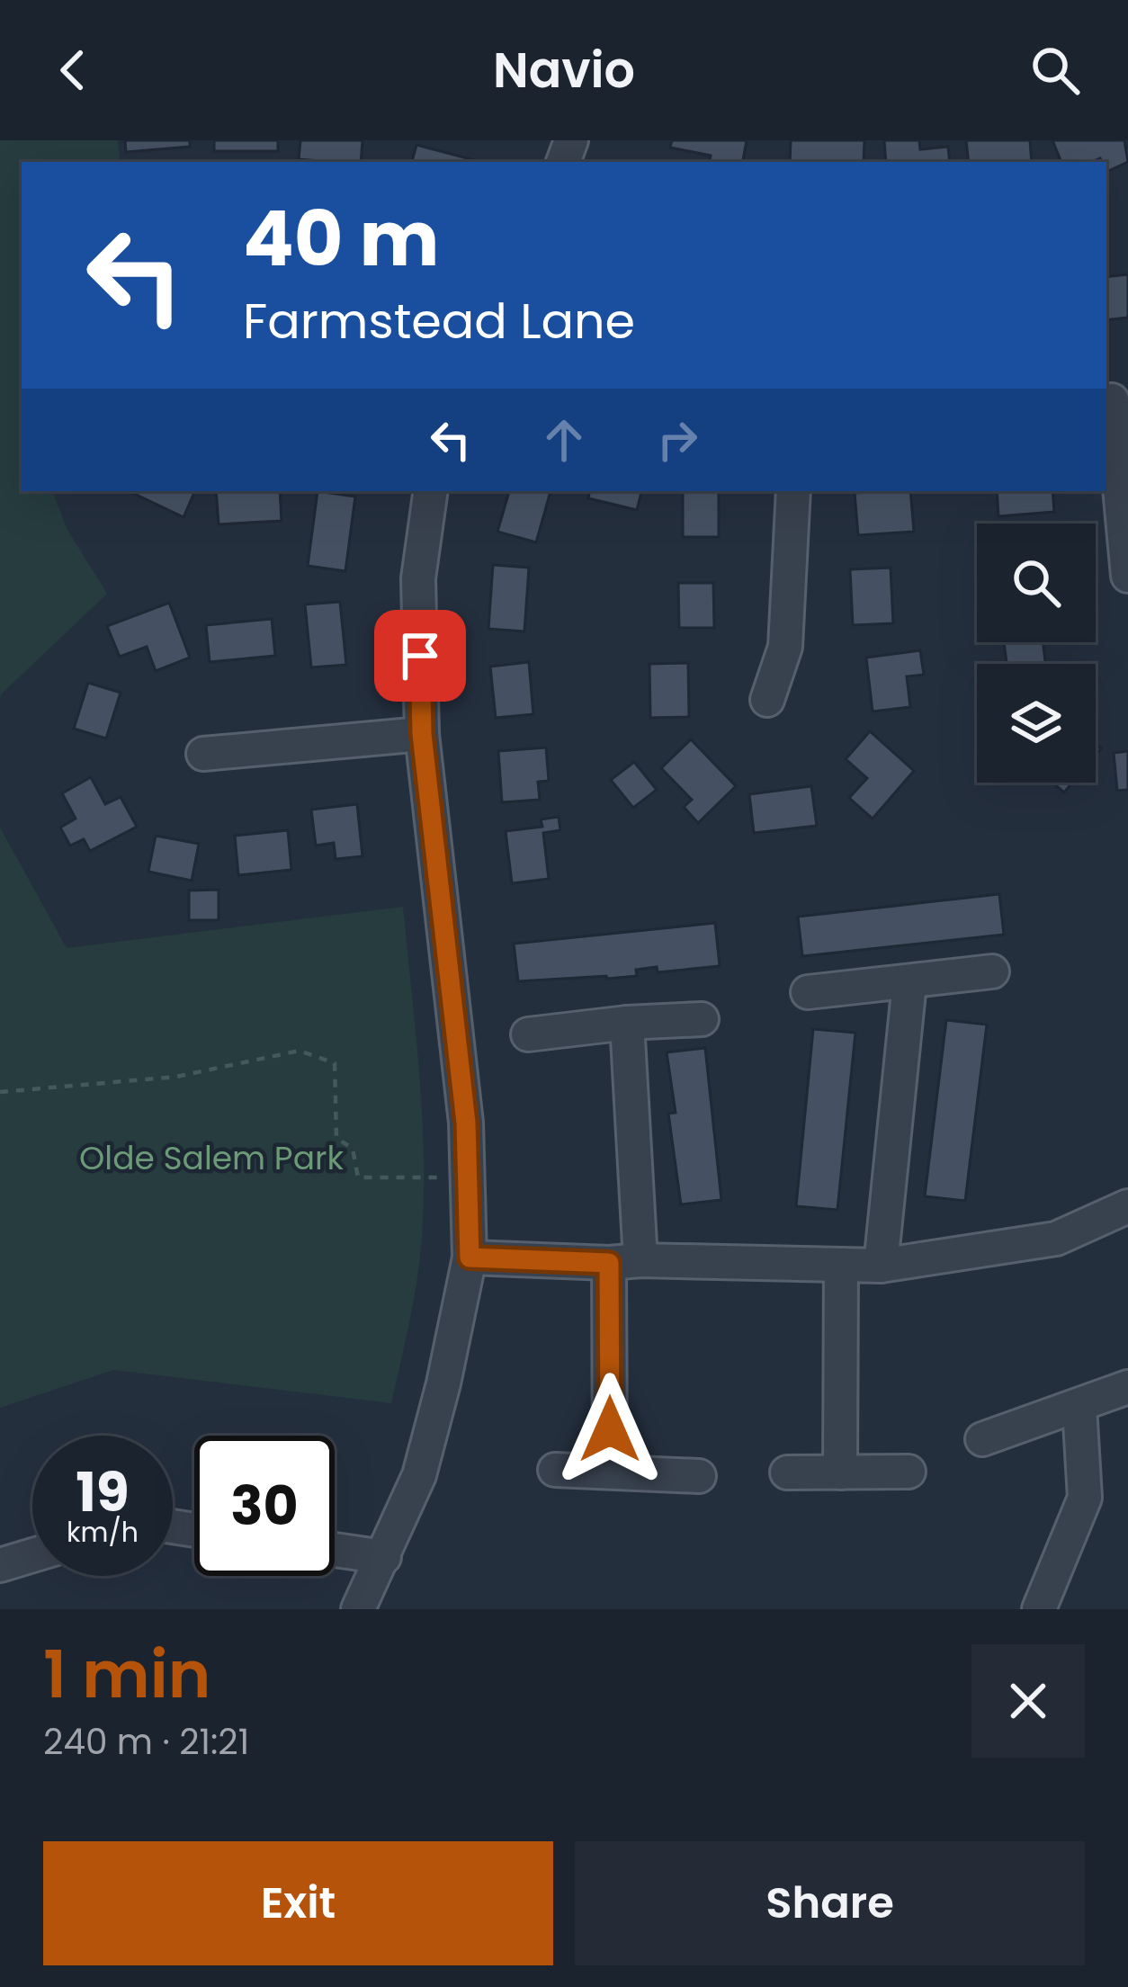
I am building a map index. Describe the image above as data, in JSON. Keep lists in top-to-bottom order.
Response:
{
  "parks": ["Olde Salem Park"],
  "page": {
    "header": "Navio",
    "turn": ["40 m", "Farmstead Lane"],
    "speed": "19 km/h",
    "limit": "30",
    "heading": ["1 min", "240 m · 21:21"],
    "buttons": ["Exit", "Share"]
  }
}
